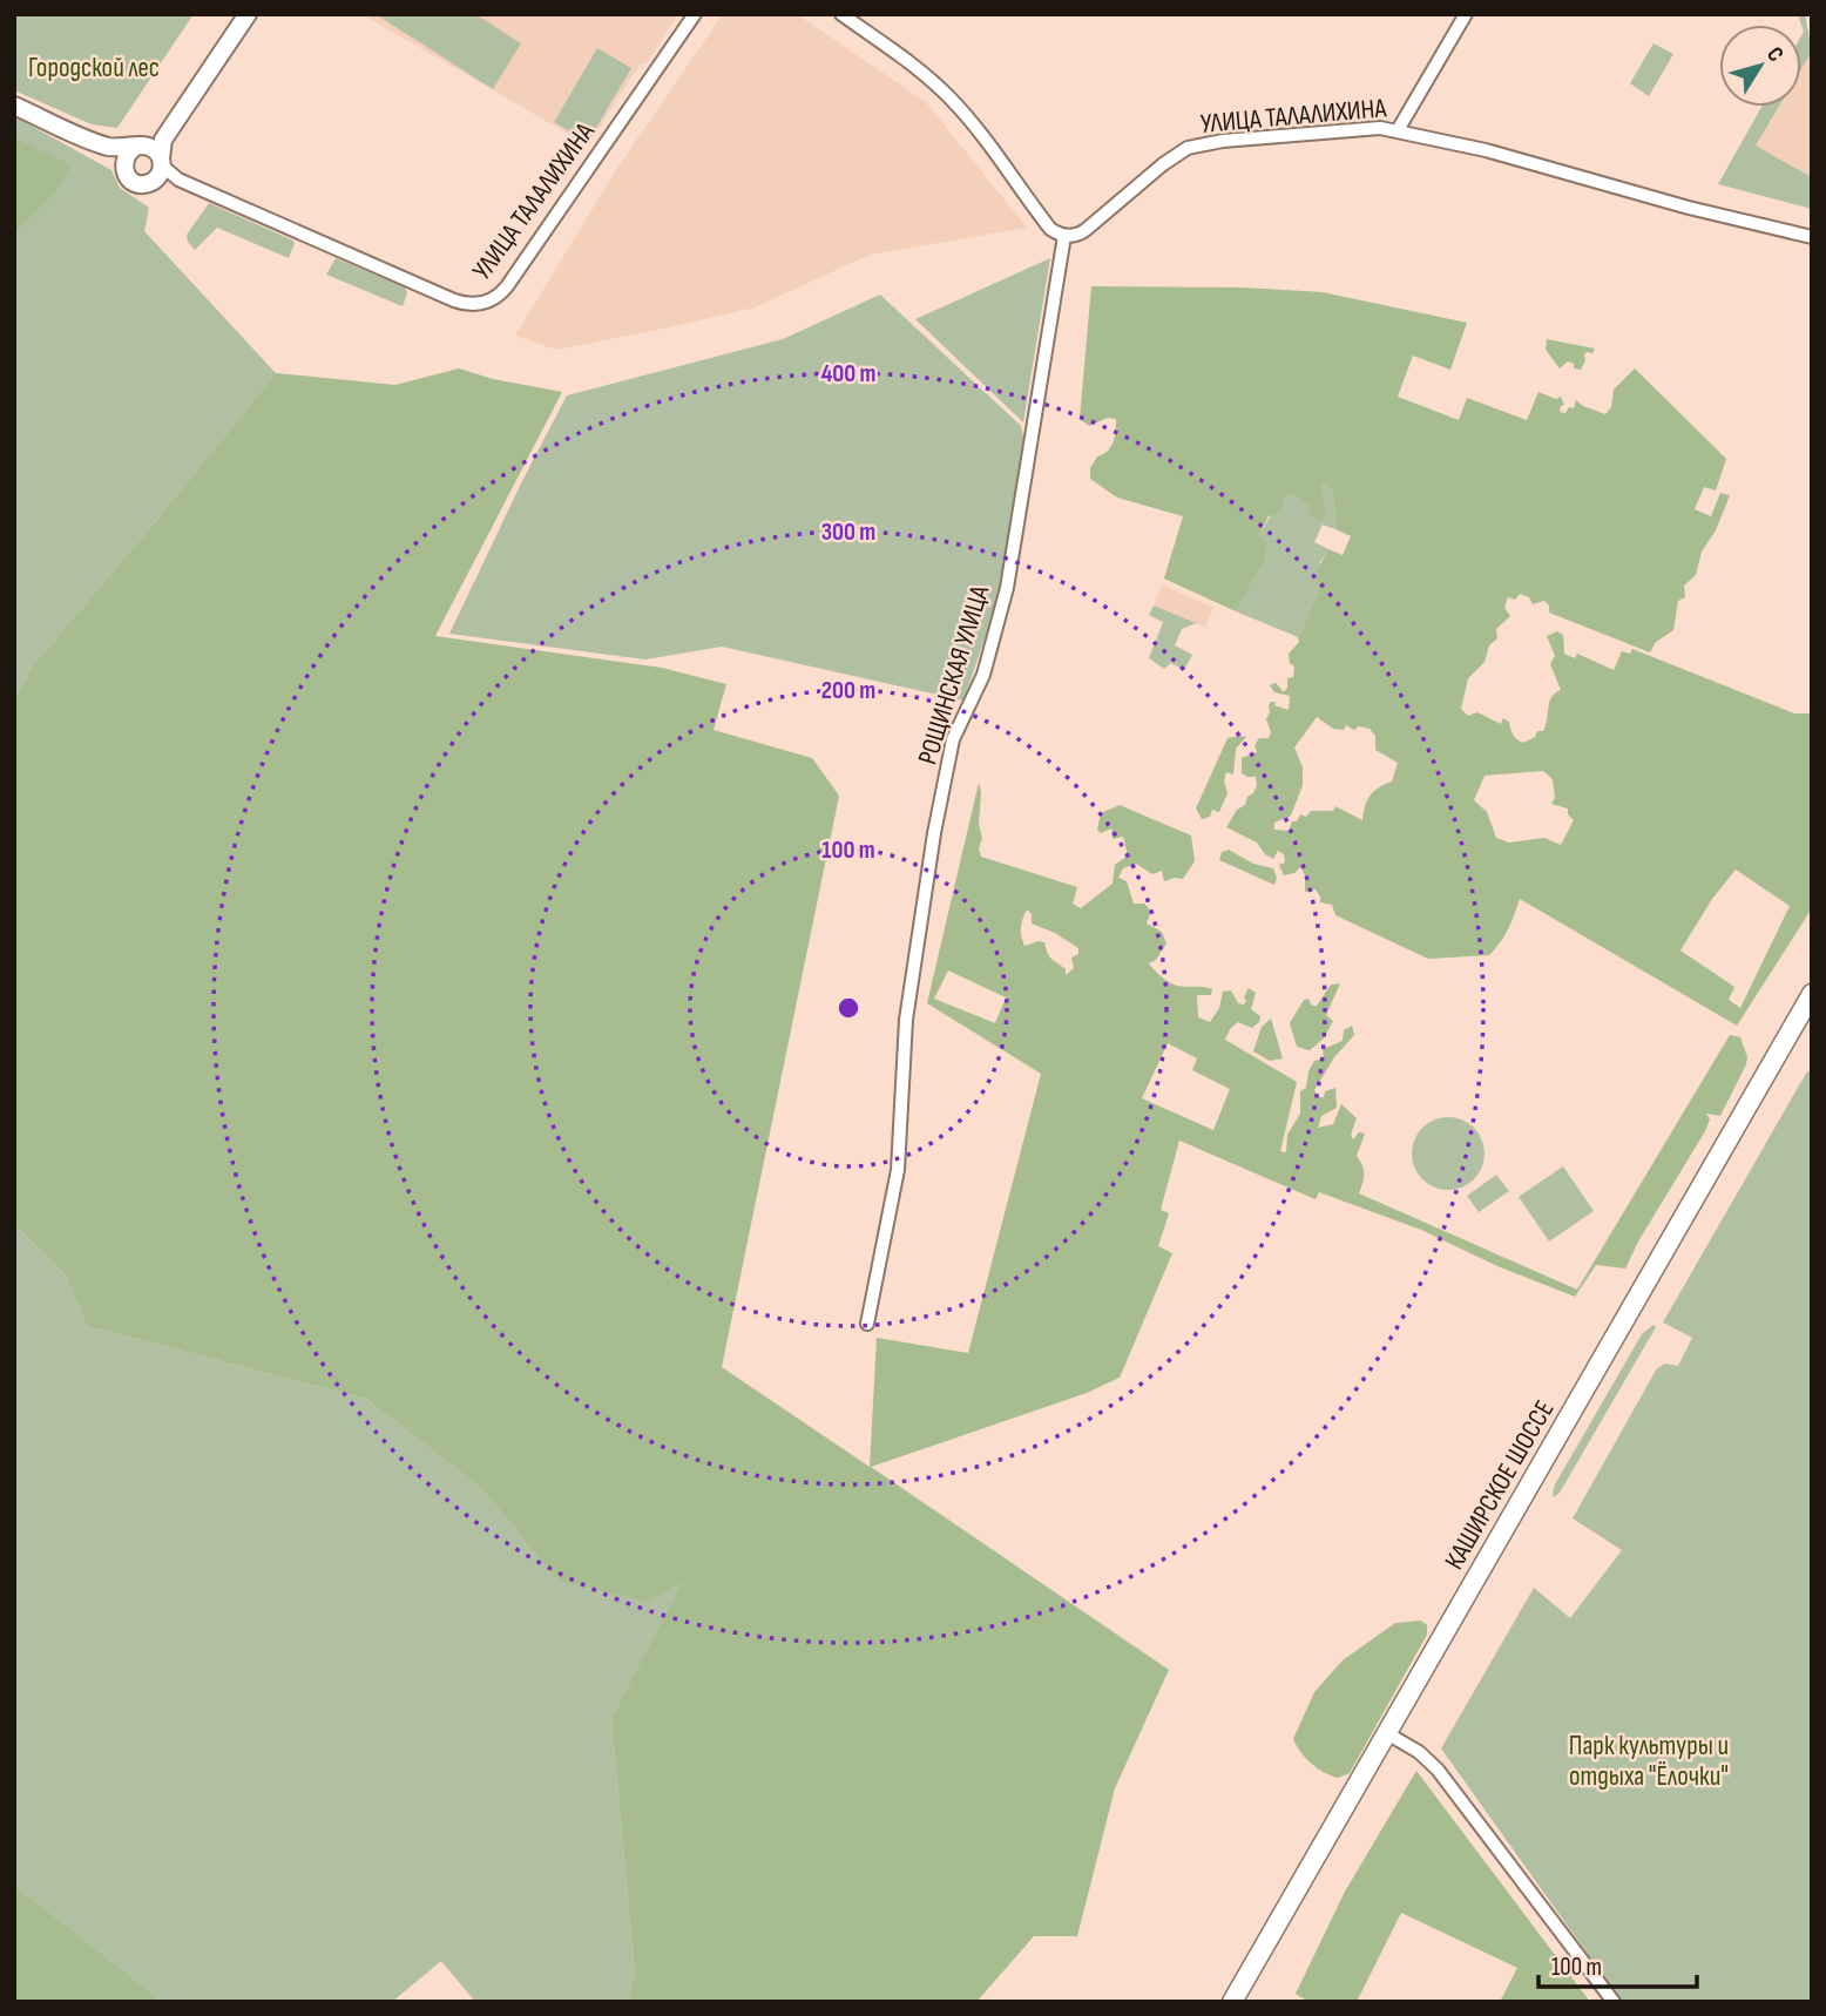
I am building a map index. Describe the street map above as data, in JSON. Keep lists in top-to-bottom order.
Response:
{
  "streets": {
    "main road": ["КАШИРСКОЕ ШОССЕ"],
    "street": ["УЛИЦА ТАЛАЛИХИНА", "РОЩИНСКАЯ УЛИЦА"]
  },
  "crossings": [
    ["УЛИЦА ТАЛАЛИХИНА", "РОЩИНСКАЯ УЛИЦА"]
  ],
  "parks": ["Городской лес", "Парк культуры и отдыха \"Ёлочки\""],
  "scale_bar": "100 m",
  "north": "top right",
  "rings": [
    "400 m",
    "300 m",
    "200 m",
    "100 m"
  ]
}
